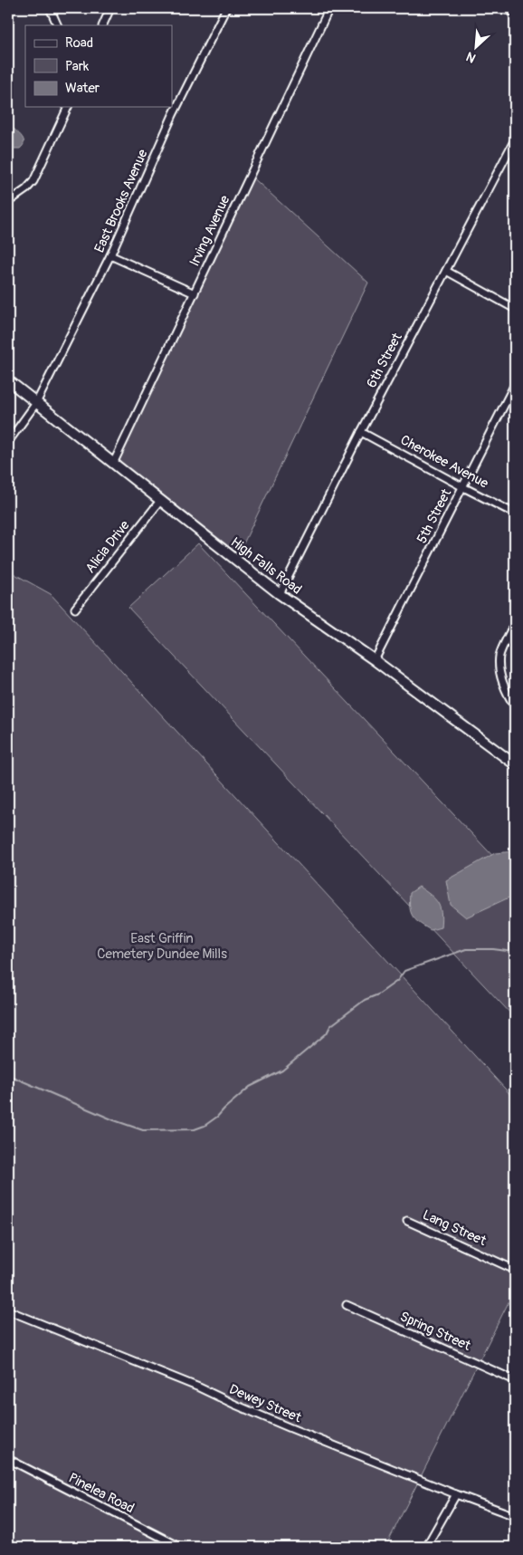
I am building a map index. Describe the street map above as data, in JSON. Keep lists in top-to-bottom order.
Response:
{
  "streets": {
    "street": [
      "East Brooks Avenue",
      "Irving Avenue",
      "6th Street",
      "Cherokee Avenue",
      "5th Street",
      "Alicia Drive",
      "High Falls Road",
      "Lang Street",
      "Spring Street",
      "Dewey Street",
      "Pinelea Road"
    ]
  },
  "crossings": [
    ["East Brooks Avenue", "High Falls Road"],
    ["Irving Avenue", "High Falls Road"],
    ["6th Street", "Cherokee Avenue"],
    ["6th Street", "High Falls Road"],
    ["Cherokee Avenue", "5th Street"],
    ["5th Street", "High Falls Road"],
    ["Alicia Drive", "High Falls Road"]
  ],
  "parks": ["East Griffin Cemetery Dundee Mills"],
  "legend": ["Road", "Park", "Water"],
  "north": "bottom left"
}
